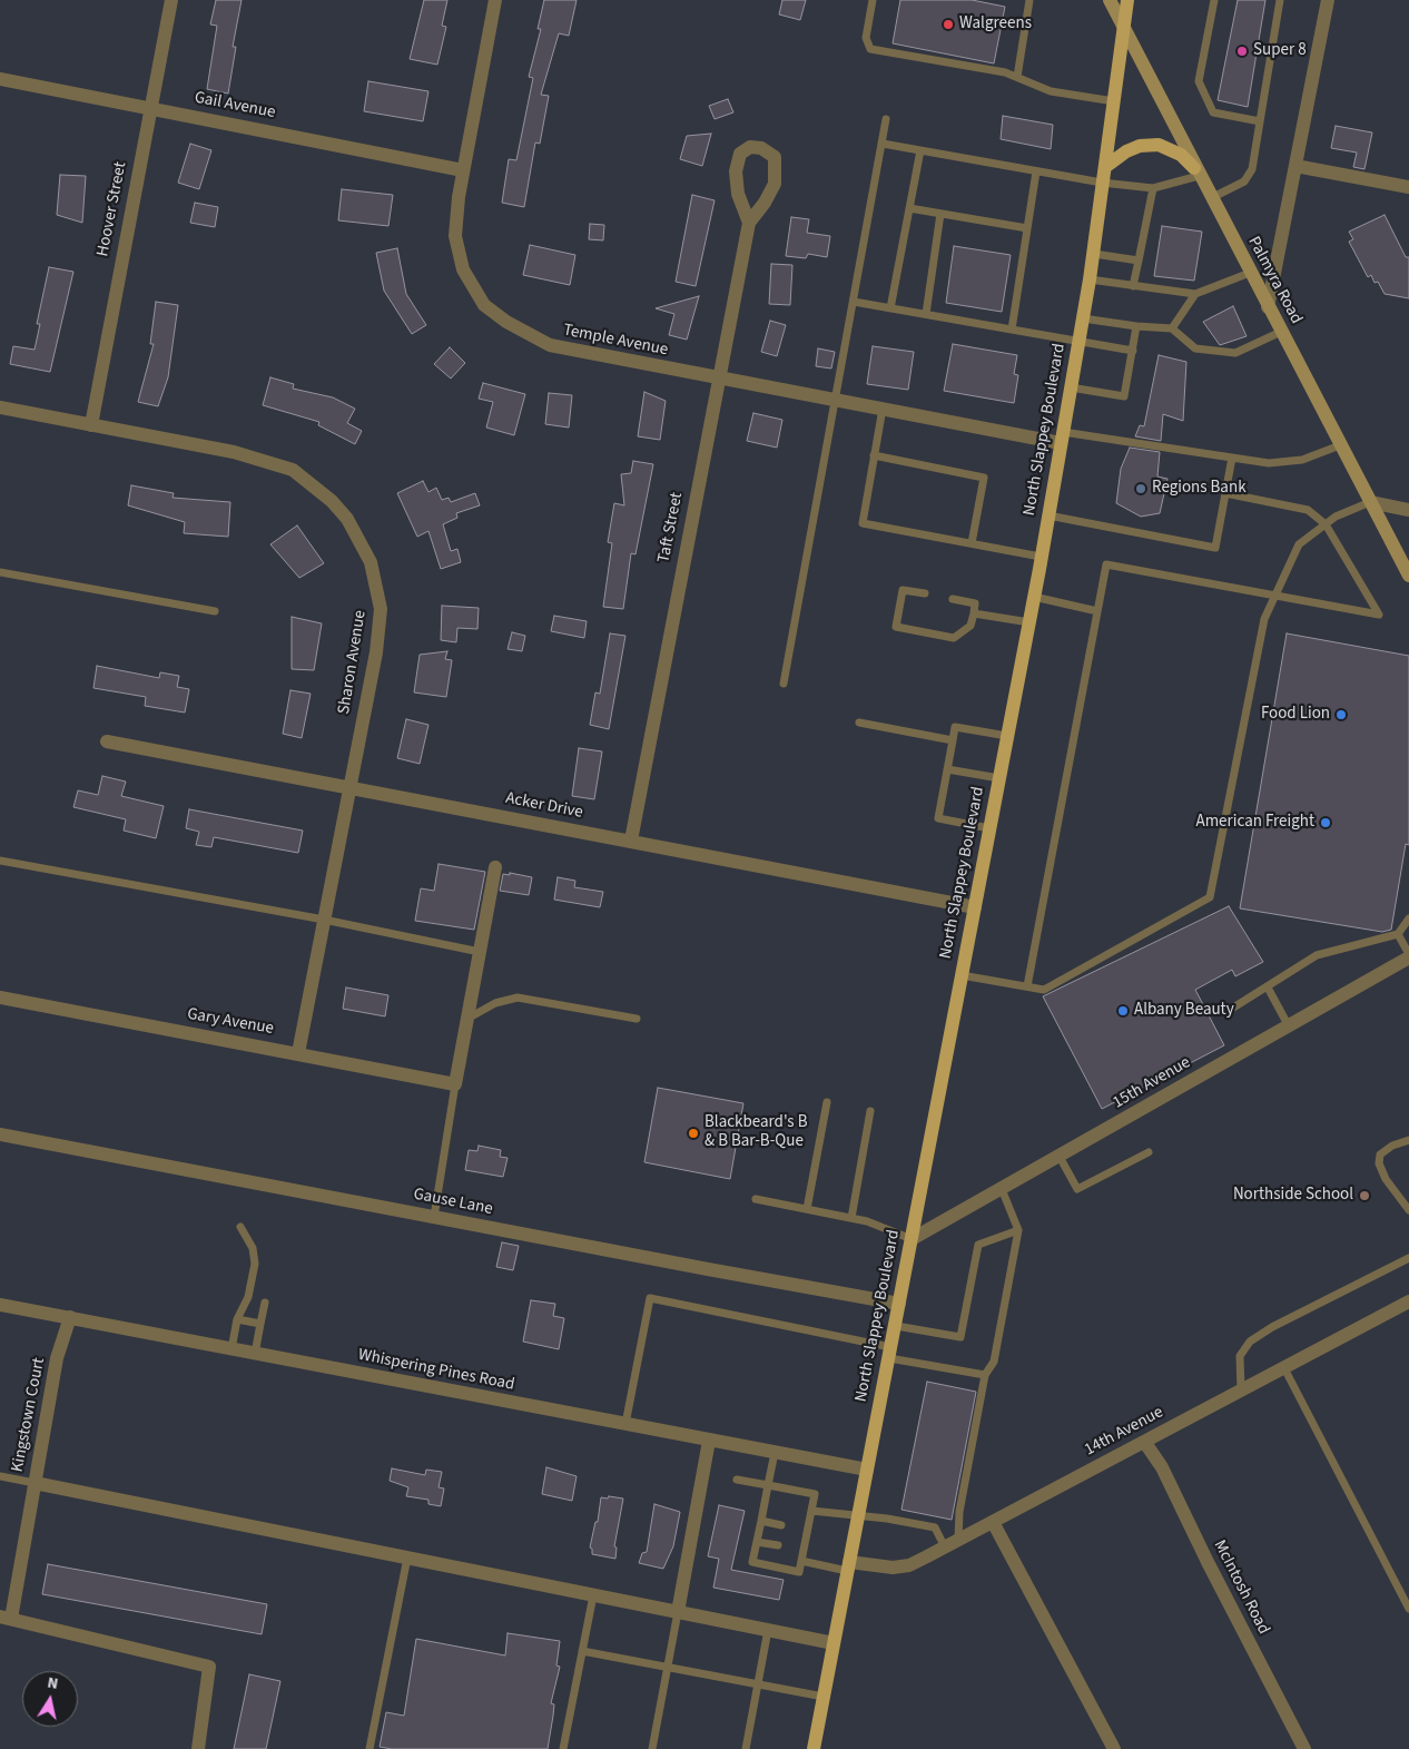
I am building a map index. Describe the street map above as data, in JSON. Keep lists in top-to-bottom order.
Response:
{
  "streets": {
    "main road": ["Palmyra Road", "North Slappey Boulevard"],
    "street": [
      "Gail Avenue",
      "Hoover Street",
      "Temple Avenue",
      "Taft Street",
      "Sharon Avenue",
      "Acker Drive",
      "Gary Avenue",
      "15th Avenue",
      "Gause Lane",
      "Whispering Pines Road",
      "Kingstown Court",
      "14th Avenue",
      "McIntosh Road"
    ]
  },
  "crossings": [
    ["Gail Avenue", "Hoover Street"],
    ["Gail Avenue", "Temple Avenue"],
    ["Hoover Street", "Sharon Avenue"],
    ["Palmyra Road", "North Slappey Boulevard"],
    ["Temple Avenue", "North Slappey Boulevard"],
    ["Temple Avenue", "Taft Street"],
    ["North Slappey Boulevard", "Acker Drive"],
    ["North Slappey Boulevard", "15th Avenue"],
    ["North Slappey Boulevard", "Gause Lane"],
    ["North Slappey Boulevard", "Whispering Pines Road"],
    ["North Slappey Boulevard", "14th Avenue"],
    ["Taft Street", "Acker Drive"],
    ["Sharon Avenue", "Acker Drive"],
    ["Sharon Avenue", "Gary Avenue"],
    ["Whispering Pines Road", "Kingstown Court"],
    ["14th Avenue", "McIntosh Road"]
  ],
  "places": [
    "Walgreens",
    "Super 8",
    "Regions Bank",
    "Food Lion",
    "American Freight",
    "Albany Beauty",
    "Blackbeard's B & B Bar-B-Que",
    "Northside School"
  ],
  "north": "top"
}
